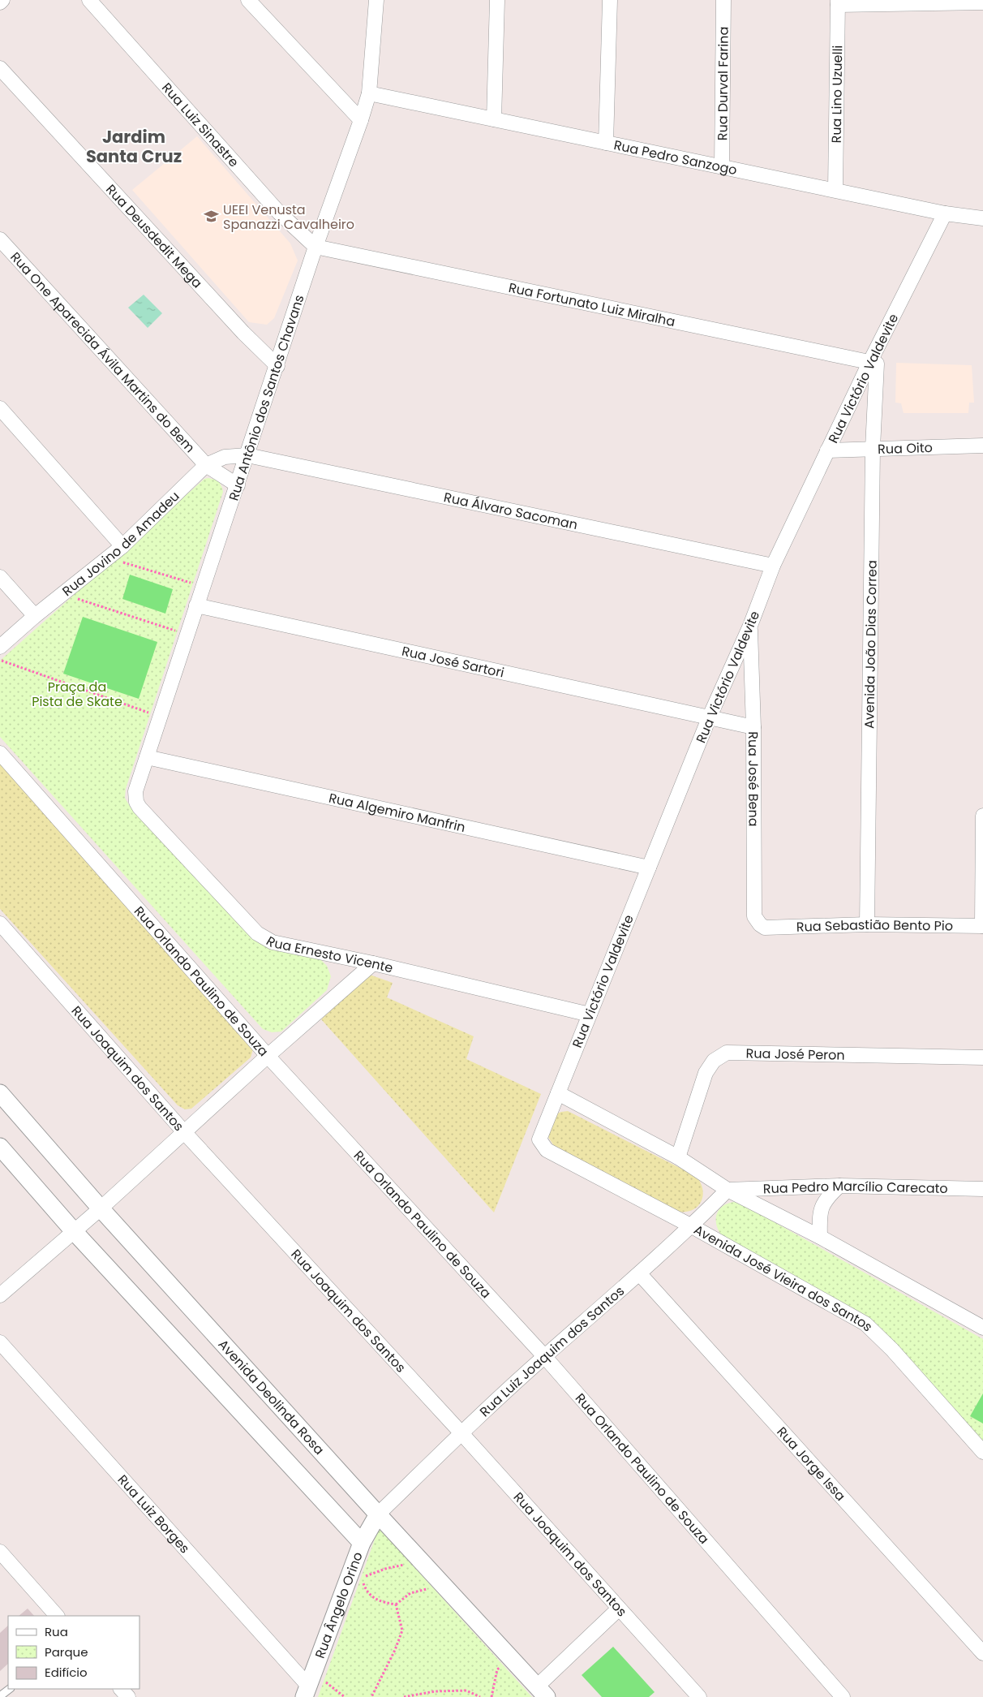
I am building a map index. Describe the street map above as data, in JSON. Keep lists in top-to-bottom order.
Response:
{
  "streets": {
    "street": [
      "Rua Durval Farina",
      "Rua Lino Uzuelli",
      "Rua Luiz Sinastre",
      "Rua Pedro Sanzogo",
      "Rua Deusdedit Mega",
      "Rua Fortunato Luiz Miralha",
      "Rua One Aparecida Ávila Martins do Bem",
      "Rua Victório Valdevite",
      "Rua Antônio dos Santos Chavans",
      "Rua Oito",
      "Rua Álvaro Sacoman",
      "Rua Jovino de Amadeu",
      "Avenida João Dias Correa",
      "Rua José Sartori",
      "Rua José Bena",
      "Rua Algemiro Manfrin",
      "Rua Sebastião Bento Pio",
      "Rua Ernesto Vicente",
      "Rua Orlando Paulino de Souza",
      "Rua José Peron",
      "Rua Joaquim dos Santos",
      "Rua Pedro Marcílio Carecato",
      "Avenida José Vieira dos Santos",
      "Rua Luiz Joaquim dos Santos",
      "Avenida Deolinda Rosa",
      "Rua Jorge Issa",
      "Rua Luiz Borges",
      "Rua Ângelo Orino"
    ]
  },
  "crossings": [
    ["Rua Durval Farina", "Rua Pedro Sanzogo"],
    ["Rua Lino Uzuelli", "Rua Pedro Sanzogo"],
    ["Rua Luiz Sinastre", "Rua Fortunato Luiz Miralha"],
    ["Rua Luiz Sinastre", "Rua Antônio dos Santos Chavans"],
    ["Rua Pedro Sanzogo", "Rua Victório Valdevite"],
    ["Rua Pedro Sanzogo", "Rua Antônio dos Santos Chavans"],
    ["Rua Deusdedit Mega", "Rua Antônio dos Santos Chavans"],
    ["Rua Fortunato Luiz Miralha", "Rua Victório Valdevite"],
    ["Rua Fortunato Luiz Miralha", "Rua Antônio dos Santos Chavans"],
    ["Rua Fortunato Luiz Miralha", "Avenida João Dias Correa"],
    ["Rua One Aparecida Ávila Martins do Bem", "Rua Antônio dos Santos Chavans"],
    ["Rua One Aparecida Ávila Martins do Bem", "Rua Jovino de Amadeu"],
    ["Rua Victório Valdevite", "Rua Oito"],
    ["Rua Victório Valdevite", "Rua Álvaro Sacoman"],
    ["Rua Victório Valdevite", "Avenida João Dias Correa"],
    ["Rua Victório Valdevite", "Rua José Sartori"],
    ["Rua Victório Valdevite", "Rua José Bena"],
    ["Rua Victório Valdevite", "Rua Algemiro Manfrin"],
    ["Rua Victório Valdevite", "Rua Ernesto Vicente"],
    ["Rua Victório Valdevite", "Avenida José Vieira dos Santos"],
    ["Rua Antônio dos Santos Chavans", "Rua Álvaro Sacoman"],
    ["Rua Antônio dos Santos Chavans", "Rua Jovino de Amadeu"],
    ["Rua Antônio dos Santos Chavans", "Rua José Sartori"],
    ["Rua Antônio dos Santos Chavans", "Rua Algemiro Manfrin"],
    ["Rua Antônio dos Santos Chavans", "Rua Ernesto Vicente"],
    ["Rua Oito", "Avenida João Dias Correa"],
    ["Rua Álvaro Sacoman", "Rua Jovino de Amadeu"],
    ["Avenida João Dias Correa", "Rua Sebastião Bento Pio"],
    ["Rua José Sartori", "Rua José Bena"],
    ["Rua José Bena", "Rua Sebastião Bento Pio"],
    ["Rua Orlando Paulino de Souza", "Rua Luiz Joaquim dos Santos"],
    ["Rua Joaquim dos Santos", "Rua Luiz Joaquim dos Santos"],
    ["Rua Pedro Marcílio Carecato", "Rua Luiz Joaquim dos Santos"],
    ["Avenida José Vieira dos Santos", "Rua Luiz Joaquim dos Santos"],
    ["Rua Luiz Joaquim dos Santos", "Avenida Deolinda Rosa"],
    ["Rua Luiz Joaquim dos Santos", "Rua Jorge Issa"],
    ["Rua Luiz Joaquim dos Santos", "Rua Ângelo Orino"],
    ["Avenida Deolinda Rosa", "Rua Ângelo Orino"],
    ["Rua Luiz Borges", "Rua Ângelo Orino"]
  ],
  "districts": ["Jardim Santa Cruz"],
  "parks": ["Praça da Pista de Skate"],
  "places": {
    "school or university": ["UEEI Venusta Spanazzi Cavalheiro"]
  },
  "legend": ["Rua", "Parque", "Edifício"]
}
